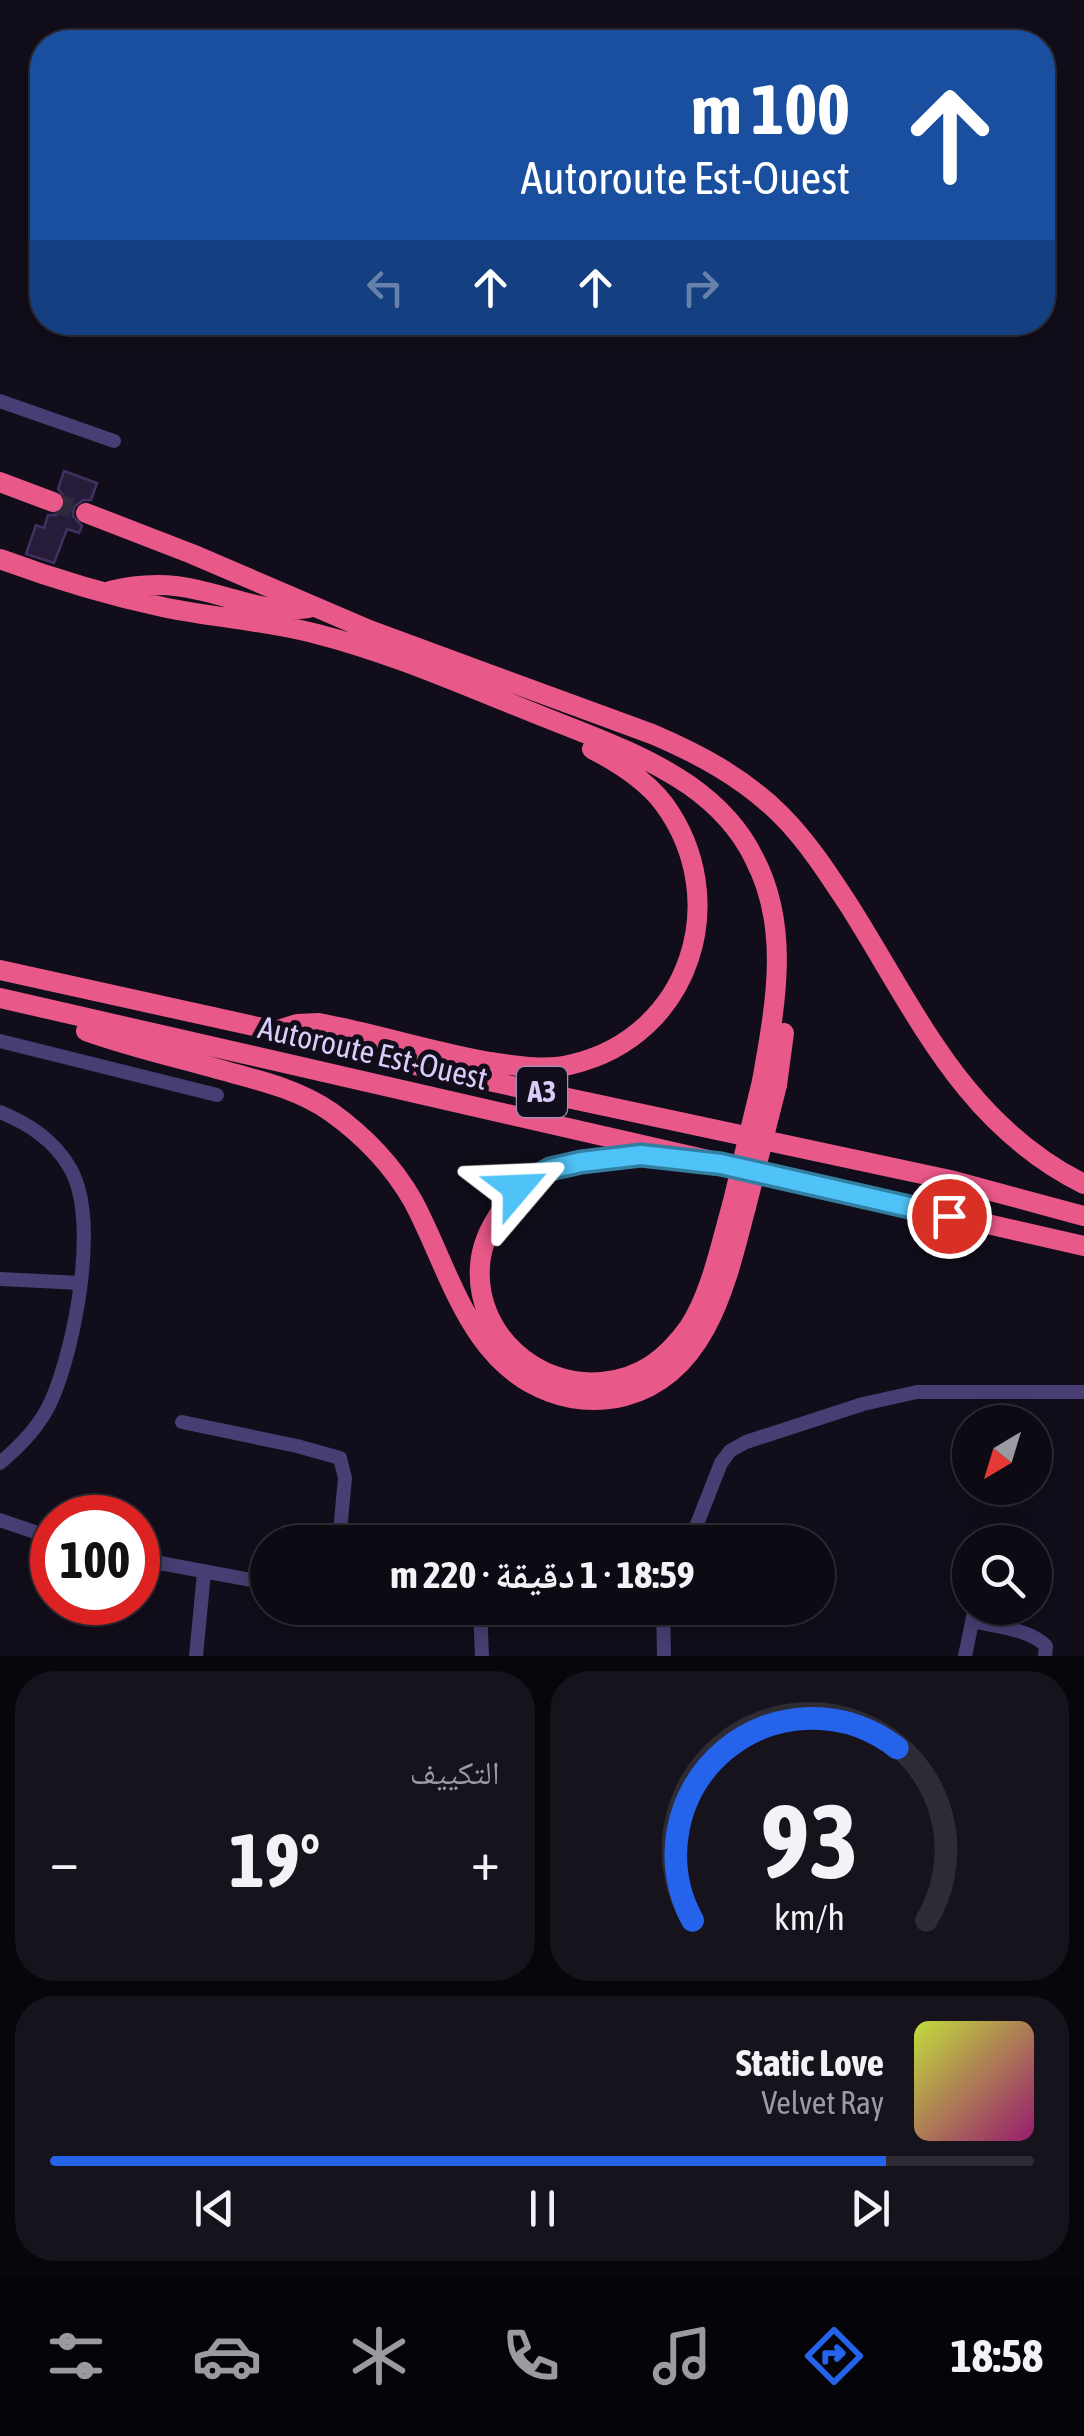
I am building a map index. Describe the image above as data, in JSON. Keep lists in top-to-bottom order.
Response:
{
  "streets": {
    "highway": ["Autoroute Est-Ouest", "A3"]
  },
  "north": "bottom left",
  "page": {
    "turn": ["100 m", "Autoroute Est-Ouest"],
    "limit": "100",
    "trip": "18:59 · 1 دقيقة · 220 m",
    "tile": "التكييف",
    "heat": ["−", "19°", "+"],
    "song": ["Static Love", "Velvet Ray"],
    "tabs": "18:58",
    "gauge": ["93", "km/h"]
  }
}
